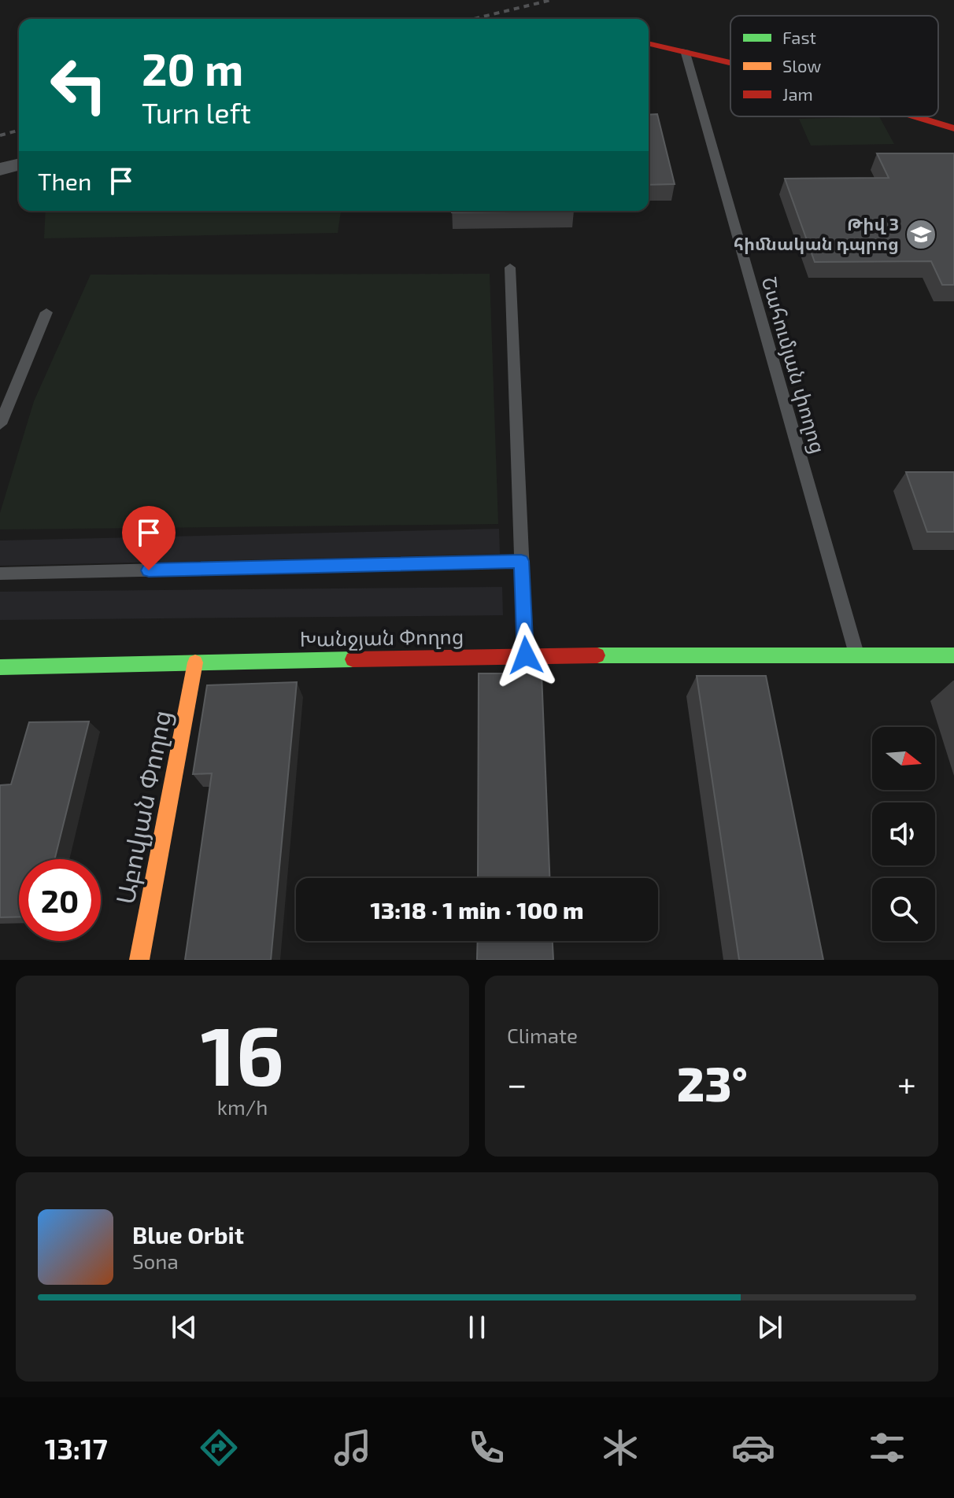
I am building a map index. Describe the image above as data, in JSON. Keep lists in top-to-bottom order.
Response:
{
  "streets": {
    "street": ["Խանջյան Փողոց", "Աբովյան Փողոց"],
    "lane": ["Շահումյան փողոց"]
  },
  "crossings": [
    ["Շահումյան փողոց", "Խանջյան Փողոց"],
    ["Խանջյան Փողոց", "Աբովյան Փողոց"]
  ],
  "places": {
    "school or university": ["Թիվ 3 հիմնական դպրոց"]
  },
  "legend": ["Fast", "Slow", "Jam"],
  "north": "right",
  "page": {
    "turn": ["20 m", "Turn left"],
    "then": "Then",
    "limit": "20",
    "trip": "13:18 · 1 min · 100 m",
    "tile": [
      ["16", "km/h"],
      "Climate"
    ],
    "heat": ["−", "23°", "+"],
    "song": ["Blue Orbit", "Sona"],
    "tabs": "13:17"
  }
}
